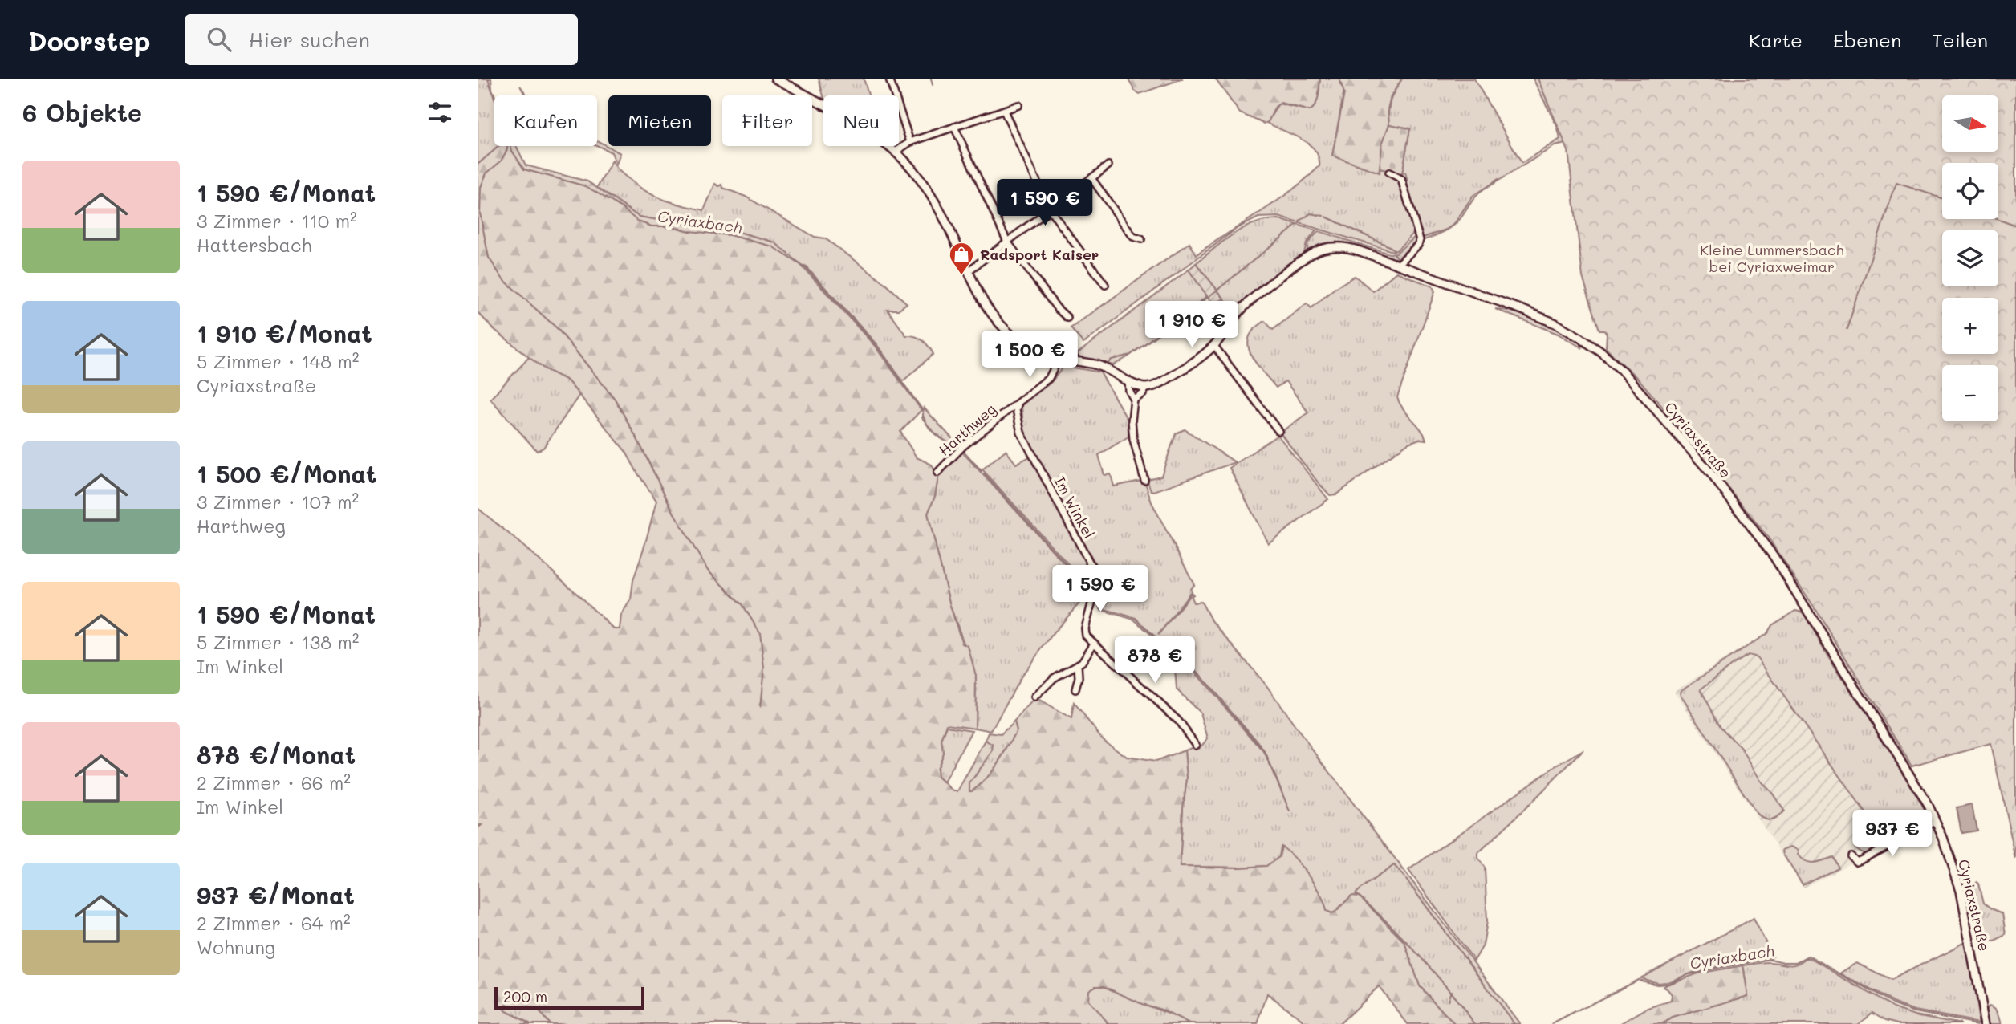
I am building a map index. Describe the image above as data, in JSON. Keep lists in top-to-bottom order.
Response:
{
  "streets": {
    "street": ["Harthweg", "Cyriaxstraße", "Im Winkel"]
  },
  "crossings": [
    ["Harthweg", "Im Winkel"]
  ],
  "water": ["Cyriaxbach"],
  "parks": ["Kleine Lummersbach bei Cyriaxweimar"],
  "places": {
    "shop": ["Radsport Kaiser"]
  },
  "scale_bar": "200 m",
  "north": "right",
  "page": {
    "header": "Doorstep",
    "search": "Hier suchen",
    "nav": ["Karte", "Ebenen", "Teilen"],
    "heading": "6 Objekte",
    "map_buttons": ["+", "−"],
    "chip": [
      "Kaufen",
      "Mieten",
      "Filter",
      "Neu"
    ],
    "list": [
      {
        "name": "1 590 €/Monat",
        "note": "3 Zimmer · 110 m² · Hattersbach"
      },
      {
        "name": "1 910 €/Monat",
        "note": "5 Zimmer · 148 m² · Cyriaxstraße"
      },
      {
        "name": "1 500 €/Monat",
        "note": "3 Zimmer · 107 m² · Harthweg"
      },
      {
        "name": "1 590 €/Monat",
        "note": "5 Zimmer · 138 m² · Im Winkel"
      },
      {
        "name": "878 €/Monat",
        "note": "2 Zimmer · 66 m² · Im Winkel"
      },
      {
        "name": "937 €/Monat",
        "note": "2 Zimmer · 64 m² · Wohnung"
      }
    ],
    "price": [
      "1 590 €",
      "1 910 €",
      "1 500 €",
      "1 590 €",
      "878 €",
      "937 €"
    ],
    "scale": "200 m"
  }
}
